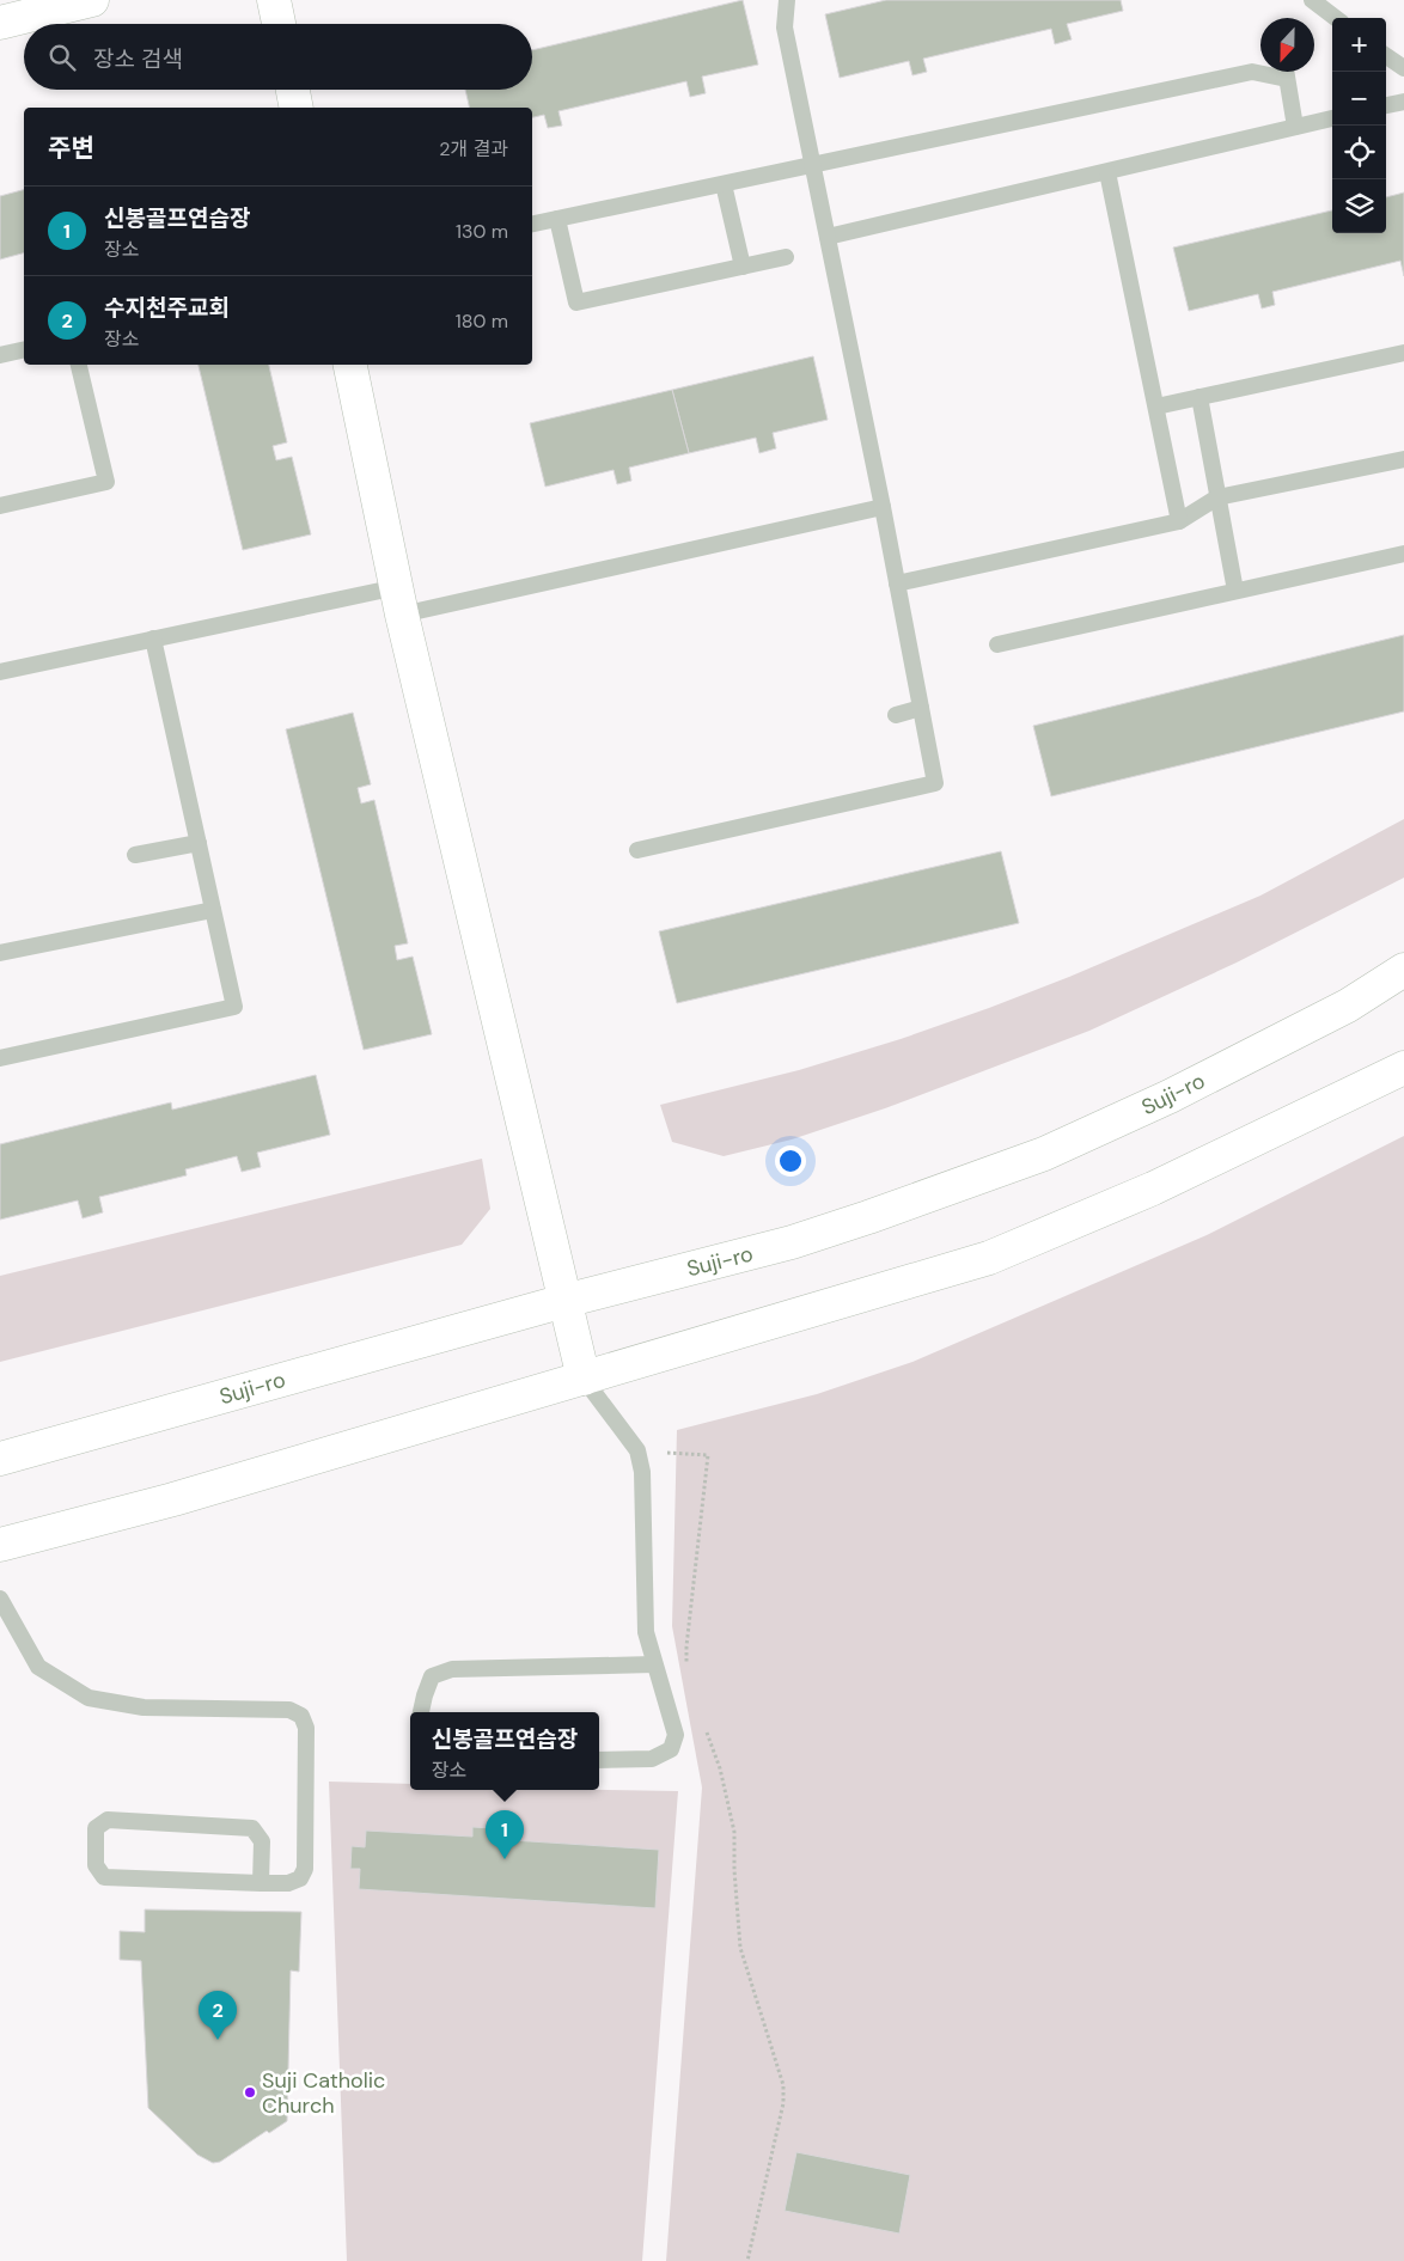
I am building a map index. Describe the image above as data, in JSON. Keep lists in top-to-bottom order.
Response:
{
  "streets": {
    "main road": ["Suji-ro"]
  },
  "places": ["Suji Catholic Church"],
  "north": "bottom",
  "page": {
    "map_buttons": ["+", "−"],
    "search": "장소 검색",
    "heading": ["주변", "2개 결과"],
    "list": [
      {
        "mark": "1",
        "name": "신봉골프연습장",
        "note": "장소",
        "value": "130 m"
      },
      {
        "mark": "2",
        "name": "수지천주교회",
        "note": "장소",
        "value": "180 m"
      }
    ],
    "popup": ["신봉골프연습장", "장소"],
    "pins": ["1", "2"]
  }
}
